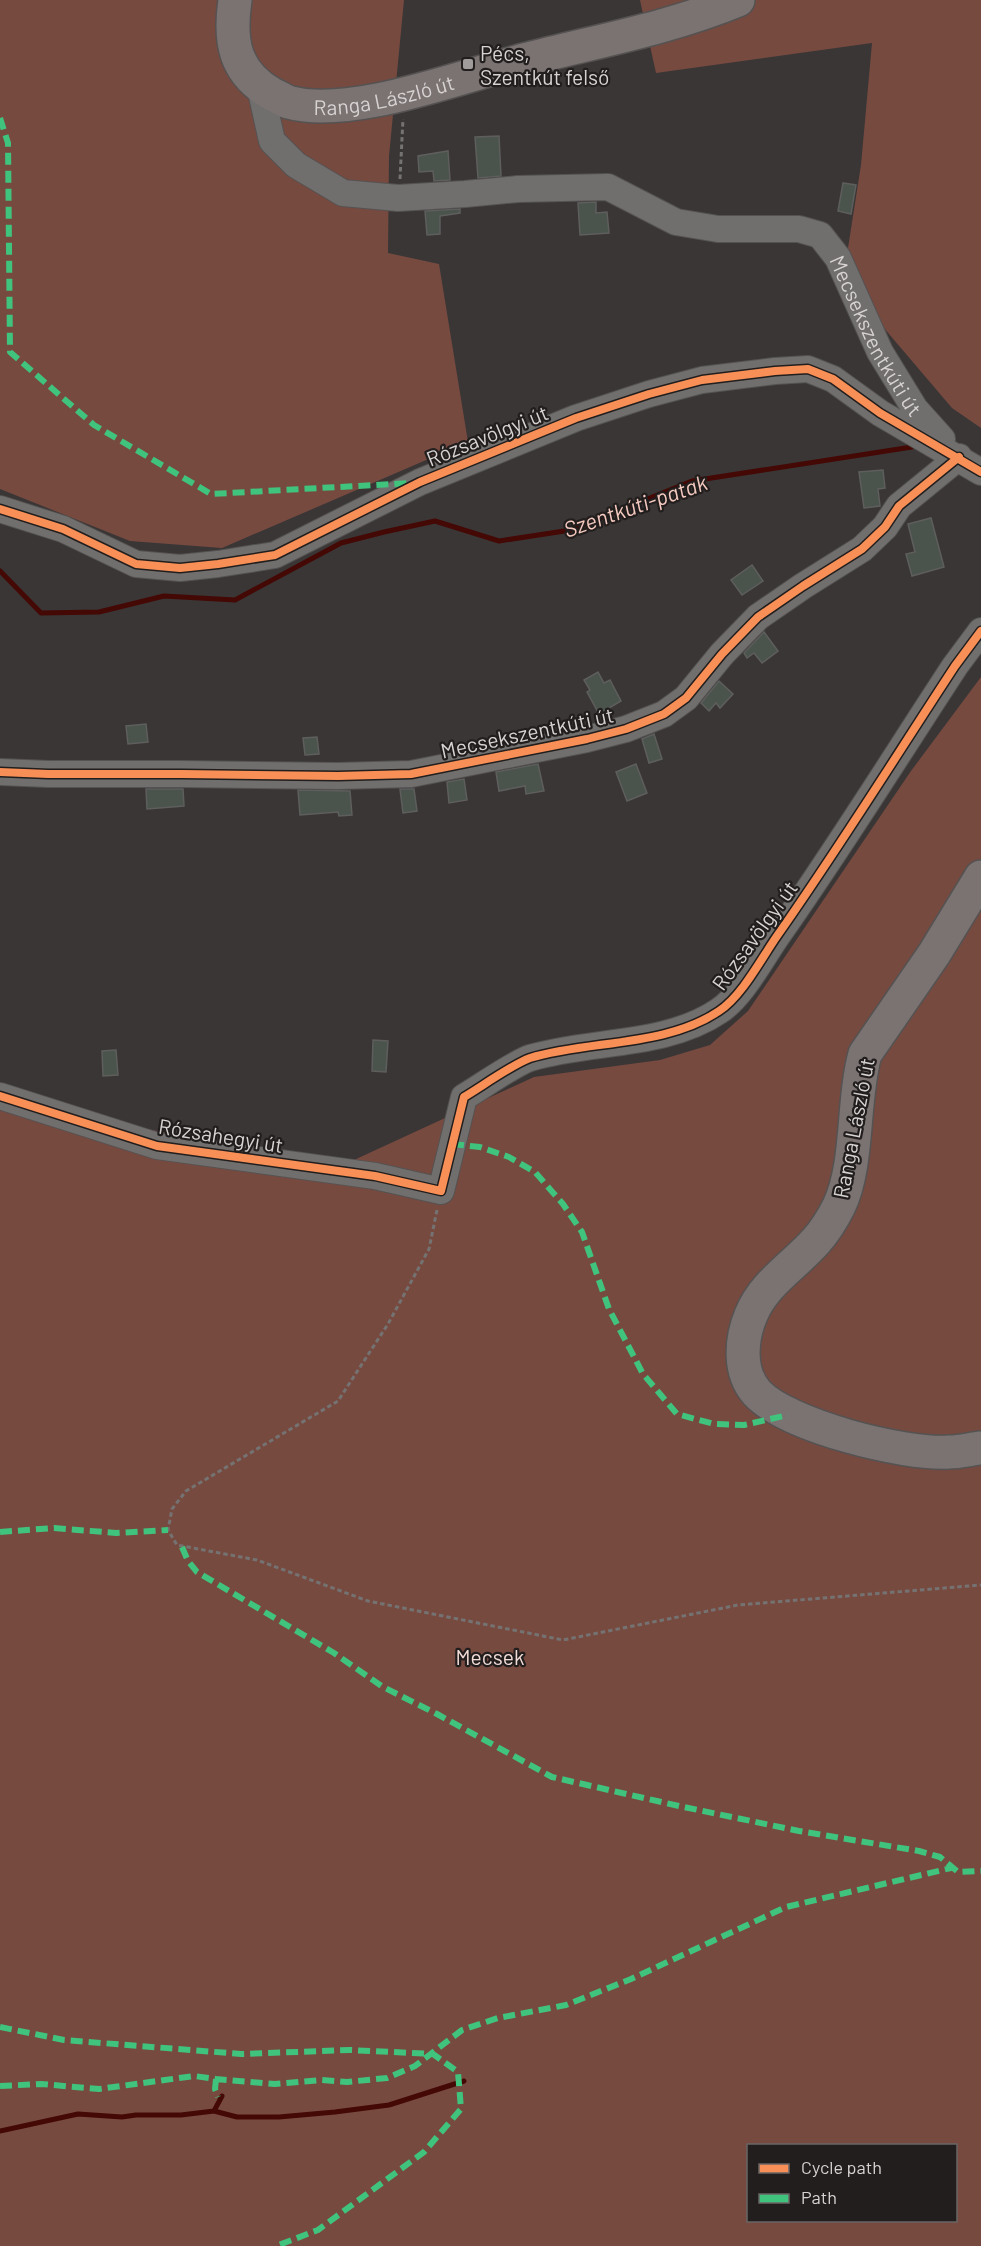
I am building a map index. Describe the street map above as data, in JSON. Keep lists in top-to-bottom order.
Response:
{
  "streets": {
    "main road": ["Ranga László út"],
    "street": ["Mecsekszentkúti út", "Rózsavölgyi út", "Rózsahegyi út"]
  },
  "crossings": [
    ["Ranga László út", "Mecsekszentkúti út"],
    ["Mecsekszentkúti út", "Rózsavölgyi út"],
    ["Rózsavölgyi út", "Rózsahegyi út"]
  ],
  "water": ["Szentkúti-patak"],
  "parks": ["Mecsek"],
  "places": {
    "transit": ["Pécs, Szentkút felső"]
  },
  "legend": ["Cycle path", "Path"]
}
